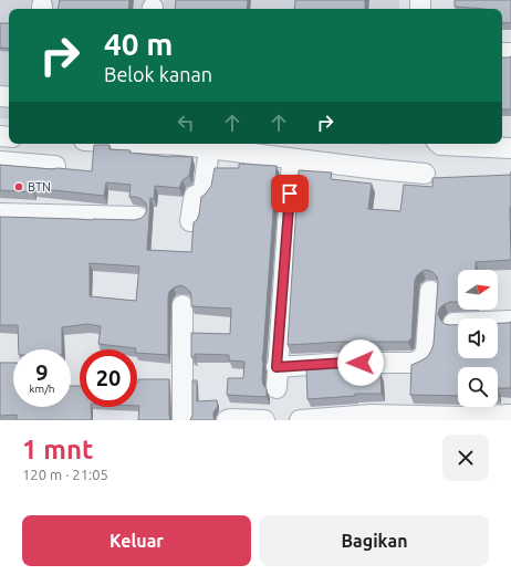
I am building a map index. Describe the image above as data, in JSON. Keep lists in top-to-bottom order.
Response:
{
  "places": ["BTN"],
  "north": "right",
  "page": {
    "turn": ["40 m", "Belok kanan"],
    "speed": "9 km/h",
    "limit": "20",
    "heading": ["1 mnt", "120 m · 21:05"],
    "buttons": ["Keluar", "Bagikan"]
  }
}
